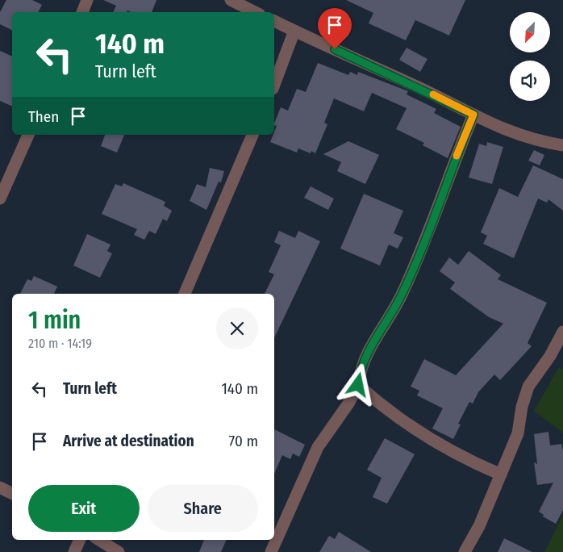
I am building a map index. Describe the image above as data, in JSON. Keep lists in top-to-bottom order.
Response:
{
  "north": "bottom left",
  "page": {
    "turn": ["140 m", "Turn left"],
    "then": "Then",
    "heading": ["1 min", "210 m · 14:19"],
    "list": [
      {
        "name": "Turn left",
        "value": "140 m"
      },
      {
        "name": "Arrive at destination",
        "value": "70 m"
      }
    ],
    "buttons": ["Exit", "Share"]
  }
}
